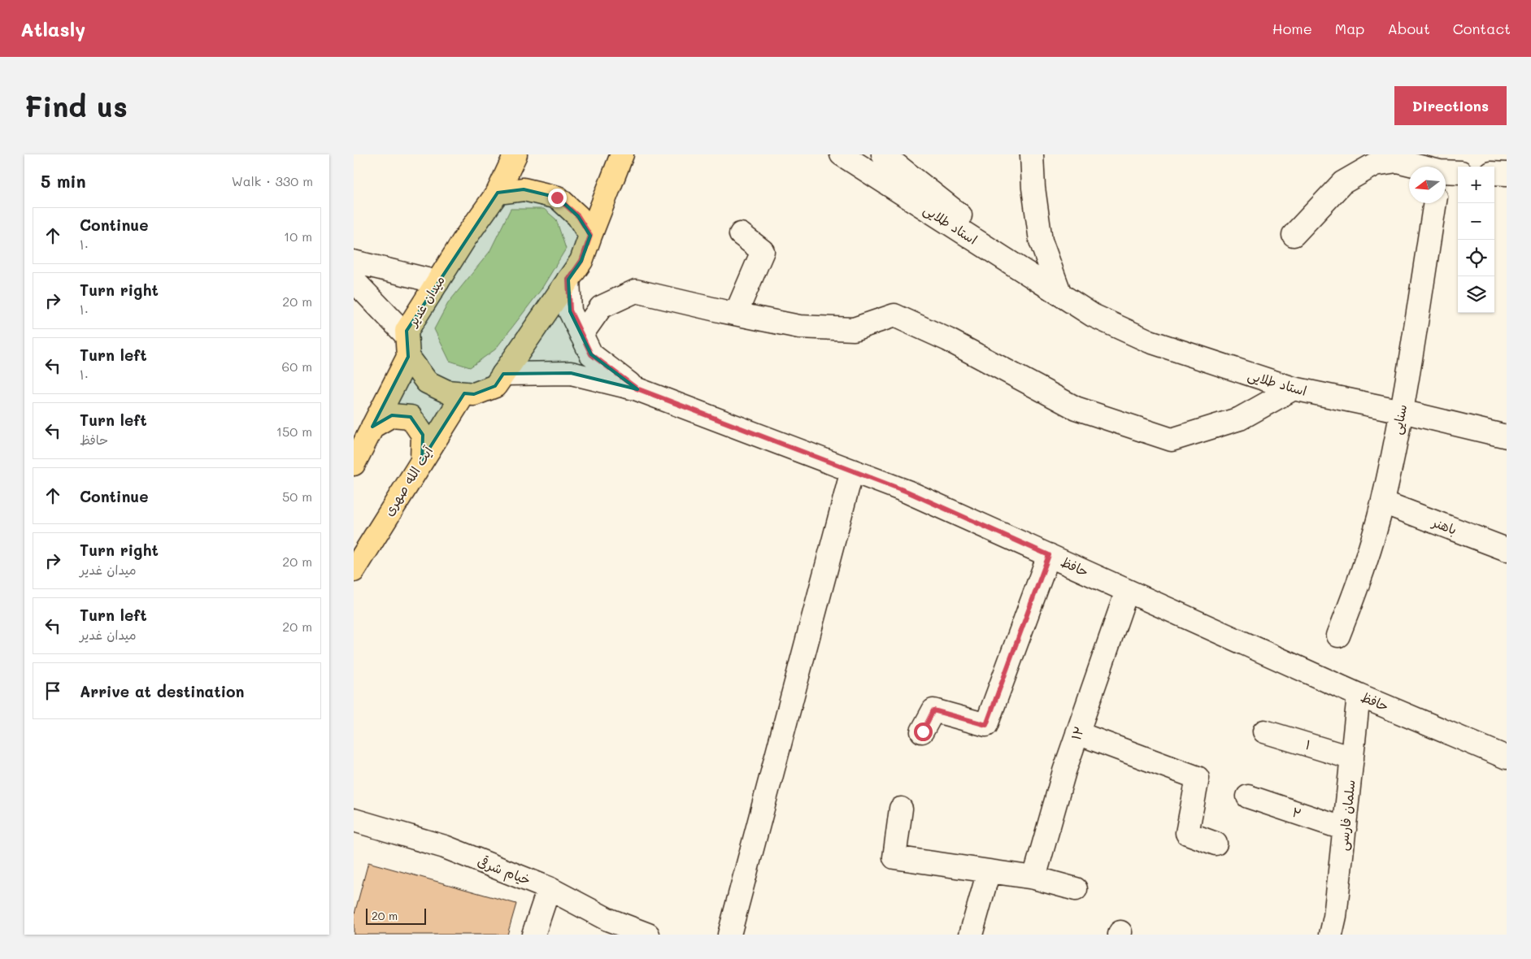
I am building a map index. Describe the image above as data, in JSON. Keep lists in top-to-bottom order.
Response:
{
  "streets": {
    "main road": ["میدان غدیر", "آیت الله صهری"],
    "street": [
      "استاد طلایی",
      "سنایی",
      "باهنر",
      "حافظ",
      "۱۲",
      "۱",
      "۲",
      "سلمان فارسی",
      "خیام شرقی"
    ]
  },
  "crossings": [
    ["استاد طلایی", "سنایی"],
    ["سنایی", "باهنر"],
    ["حافظ", "۱۲"],
    ["حافظ", "سلمان فارسی"],
    ["۱", "سلمان فارسی"],
    ["۲", "سلمان فارسی"]
  ],
  "scale_bar": "20 m",
  "north": "left",
  "page": {
    "header": "Atlasly",
    "nav": [
      "Home",
      "Map",
      "About",
      "Contact"
    ],
    "buttons": "Directions",
    "title": "Find us",
    "heading": ["5 min", "Walk · 330 m"],
    "map_buttons": ["+", "−"],
    "list": [
      ["Continue", "۱۰", "10 m"],
      ["Turn right", "۱۰", "20 m"],
      ["Turn left", "۱۰", "60 m"],
      ["Turn left", "حافظ", "150 m"],
      ["Continue", "50 m"],
      ["Turn right", "میدان غدیر", "20 m"],
      ["Turn left", "میدان غدیر", "20 m"],
      "Arrive at destination"
    ],
    "scale": "20 m"
  }
}
